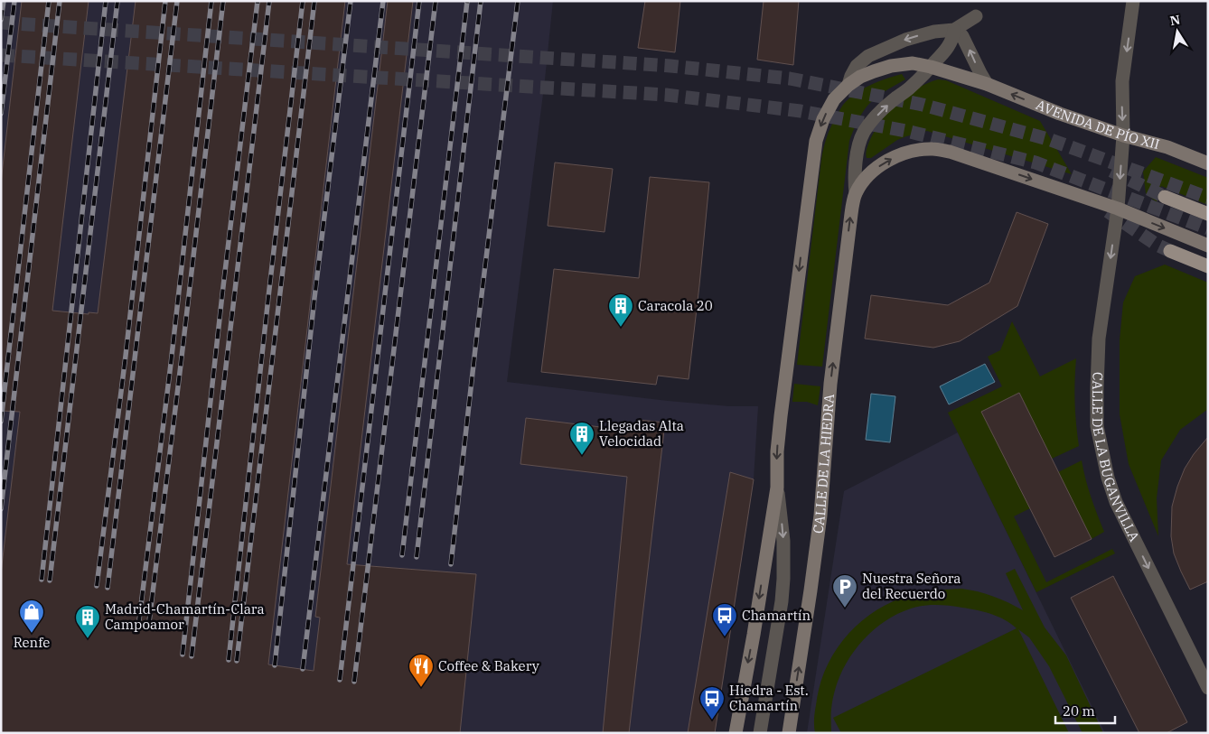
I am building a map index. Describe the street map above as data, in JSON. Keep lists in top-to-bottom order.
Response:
{
  "streets": {
    "main road": ["AVENIDA DE PÍO XII", "CALLE DE LA HIEDRA"],
    "street": ["CALLE DE LA BUGANVILLA"]
  },
  "crossings": [
    ["AVENIDA DE PÍO XII", "CALLE DE LA BUGANVILLA"],
    ["CALLE DE LA BUGANVILLA", "CALLE DE LA HIEDRA"]
  ],
  "one_way": ["AVENIDA DE PÍO XII", "CALLE DE LA BUGANVILLA"],
  "places": {
    "building": ["Caracola 20", "Llegadas Alta Velocidad", "Madrid-Chamartín-Clara Campoamor"],
    "parking": ["Nuestra Señora del Recuerdo"],
    "shop": ["Renfe"],
    "bus stop": ["Chamartín", "Hiedra - Est. Chamartín"],
    "restaurant": ["Coffee & Bakery"]
  },
  "scale_bar": "20 m",
  "north": "top"
}
